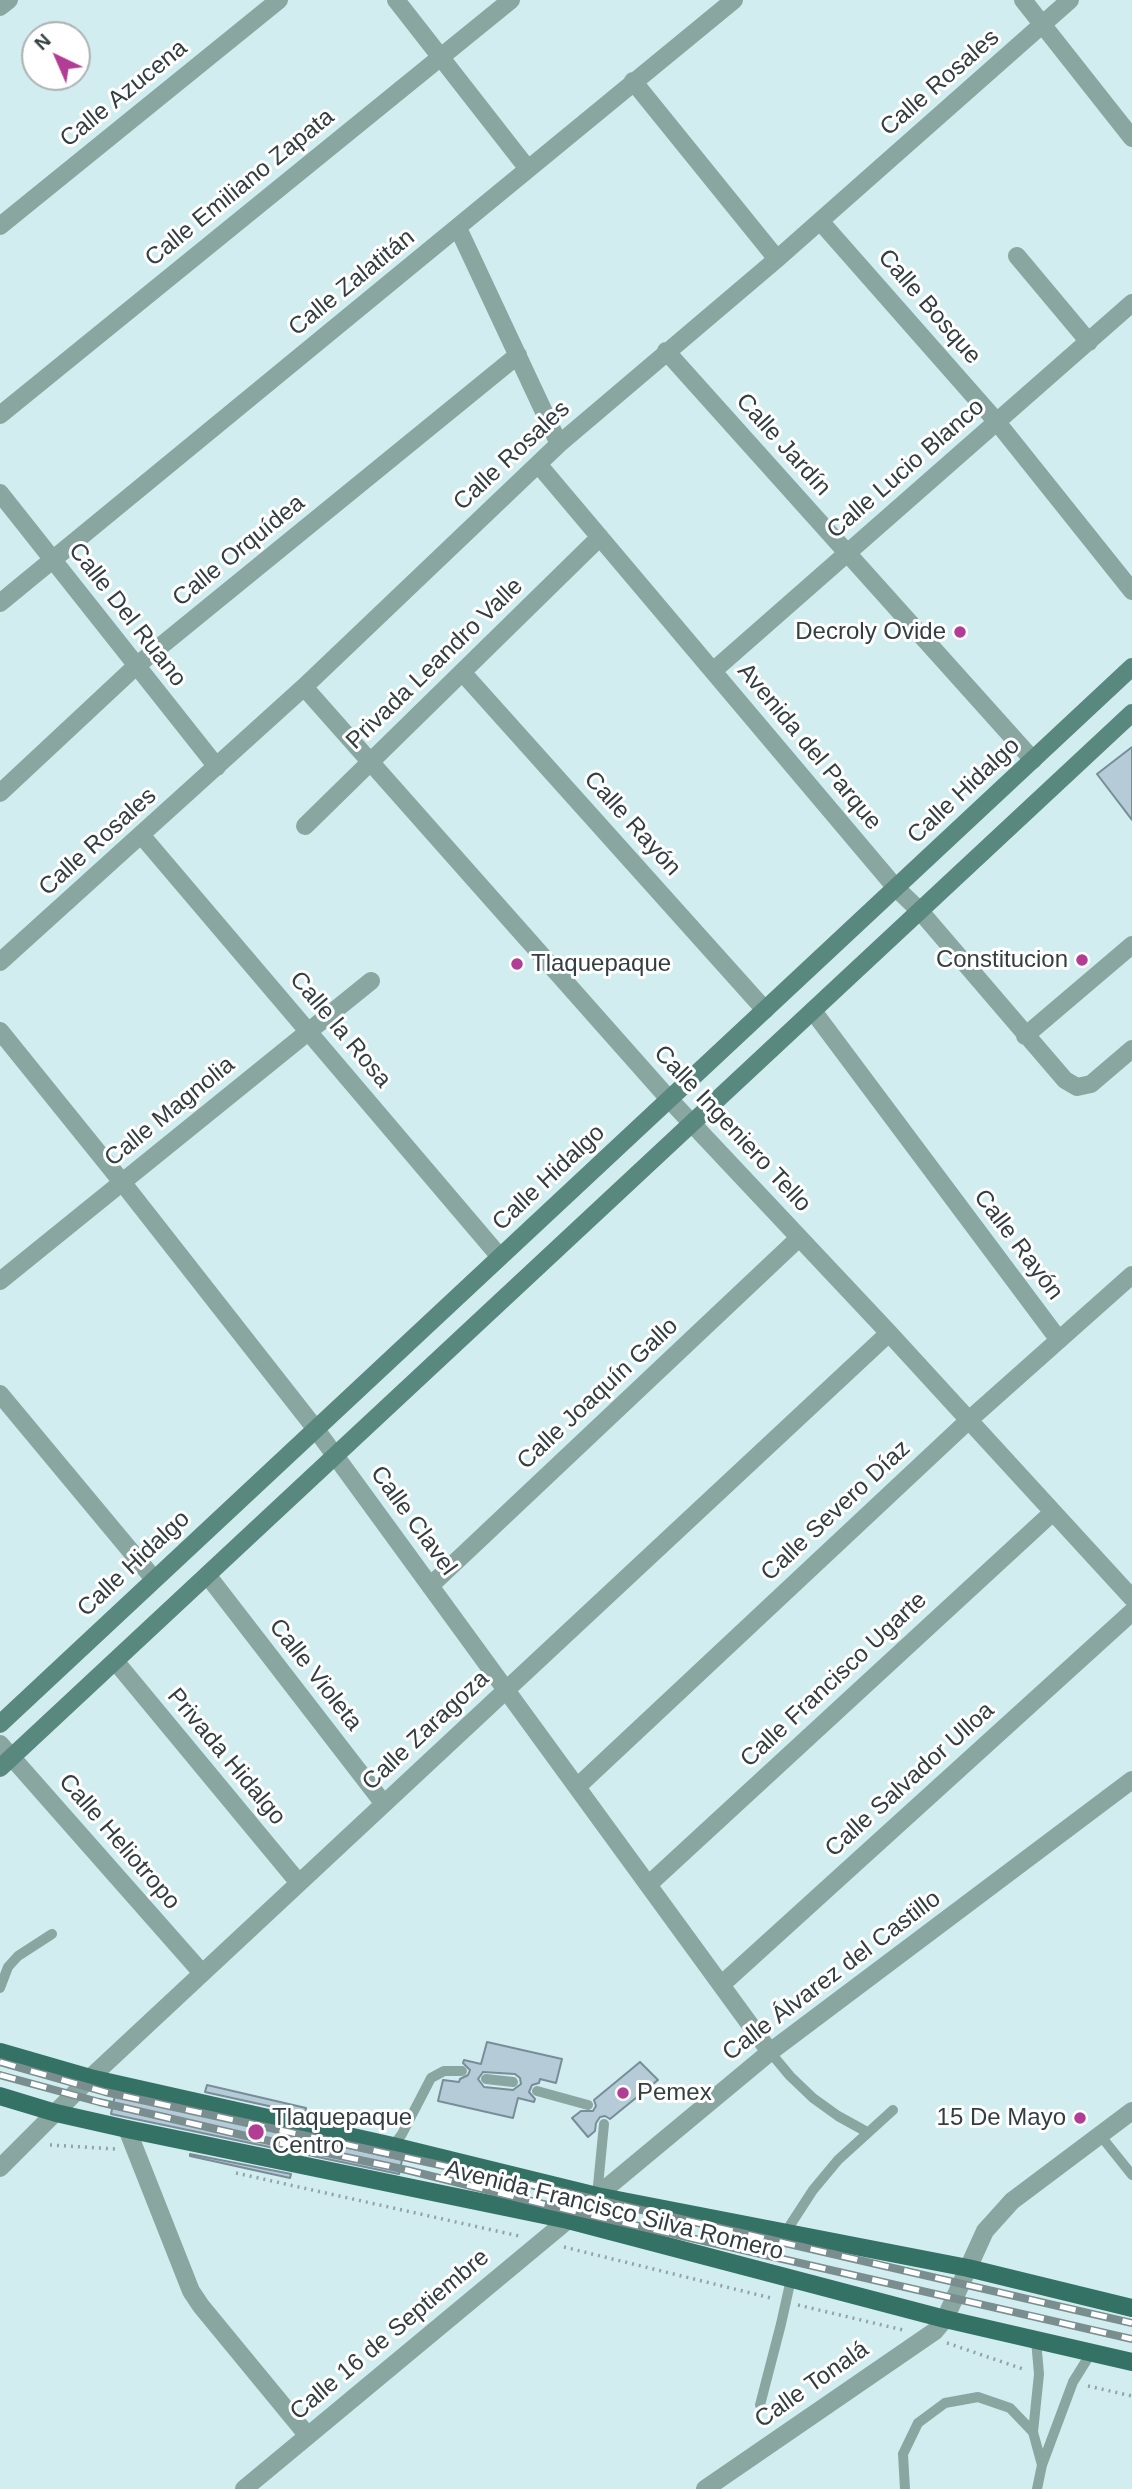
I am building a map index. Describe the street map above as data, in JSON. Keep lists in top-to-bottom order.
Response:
{
  "streets": {
    "main road": ["Avenida Francisco Silva Romero"],
    "street": [
      "Calle Rosales",
      "Calle Azucena",
      "Calle Emiliano Zapata",
      "Calle Zalatitán",
      "Calle Bosque",
      "Calle Jardín",
      "Calle Lucio Blanco",
      "Calle Orquídea",
      "Calle Del Ruano",
      "Privada Leandro Valle",
      "Avenida del Parque",
      "Calle Hidalgo",
      "Calle Rayón",
      "Calle la Rosa",
      "Calle Magnolia",
      "Calle Ingeniero Tello",
      "Calle Joaquín Gallo",
      "Calle Severo Díaz",
      "Calle Clavel",
      "Calle Violeta",
      "Calle Francisco Ugarte",
      "Calle Zaragoza",
      "Privada Hidalgo",
      "Calle Salvador Ulloa",
      "Calle Heliotropo",
      "Calle Álvarez del Castillo",
      "Calle 16 de Septiembre",
      "Calle Tonalá"
    ]
  },
  "crossings": [
    ["Calle Rosales", "Calle Bosque"],
    ["Calle Rosales", "Calle Jardín"],
    ["Calle Rosales", "Calle Del Ruano"],
    ["Calle Rosales", "Avenida del Parque"],
    ["Calle Rosales", "Calle la Rosa"],
    ["Calle Rosales", "Calle Ingeniero Tello"],
    ["Calle Zalatitán", "Calle Del Ruano"],
    ["Calle Bosque", "Calle Lucio Blanco"],
    ["Calle Jardín", "Calle Lucio Blanco"],
    ["Calle Jardín", "Calle Hidalgo"],
    ["Calle Lucio Blanco", "Avenida del Parque"],
    ["Calle Orquídea", "Calle Del Ruano"],
    ["Privada Leandro Valle", "Avenida del Parque"],
    ["Privada Leandro Valle", "Calle Rayón"],
    ["Privada Leandro Valle", "Calle Ingeniero Tello"],
    ["Avenida del Parque", "Calle Hidalgo"],
    ["Calle Hidalgo", "Calle Rayón"],
    ["Calle Hidalgo", "Calle la Rosa"],
    ["Calle Hidalgo", "Calle Ingeniero Tello"],
    ["Calle Hidalgo", "Calle Clavel"],
    ["Calle Rayón", "Calle Severo Díaz"],
    ["Calle la Rosa", "Calle Magnolia"],
    ["Calle Magnolia", "Calle Clavel"],
    ["Calle Ingeniero Tello", "Calle Joaquín Gallo"],
    ["Calle Ingeniero Tello", "Calle Severo Díaz"],
    ["Calle Ingeniero Tello", "Calle Francisco Ugarte"],
    ["Calle Ingeniero Tello", "Calle Zaragoza"],
    ["Calle Joaquín Gallo", "Calle Clavel"],
    ["Calle Severo Díaz", "Calle Clavel"],
    ["Calle Clavel", "Calle Francisco Ugarte"],
    ["Calle Clavel", "Calle Zaragoza"],
    ["Calle Clavel", "Calle Salvador Ulloa"],
    ["Calle Clavel", "Calle Álvarez del Castillo"],
    ["Calle Violeta", "Calle Zaragoza"],
    ["Calle Zaragoza", "Privada Hidalgo"],
    ["Calle Zaragoza", "Calle Heliotropo"],
    ["Calle Zaragoza", "Avenida Francisco Silva Romero"],
    ["Calle Álvarez del Castillo", "Avenida Francisco Silva Romero"],
    ["Calle Álvarez del Castillo", "Calle 16 de Septiembre"],
    ["Avenida Francisco Silva Romero", "Calle 16 de Septiembre"],
    ["Avenida Francisco Silva Romero", "Calle Tonalá"]
  ],
  "places": [
    "Decroly Ovide",
    "Constitucion",
    "Tlaquepaque",
    "Pemex",
    "15 De Mayo",
    "Tlaquepaque Centro"
  ],
  "north": "top left"
}
